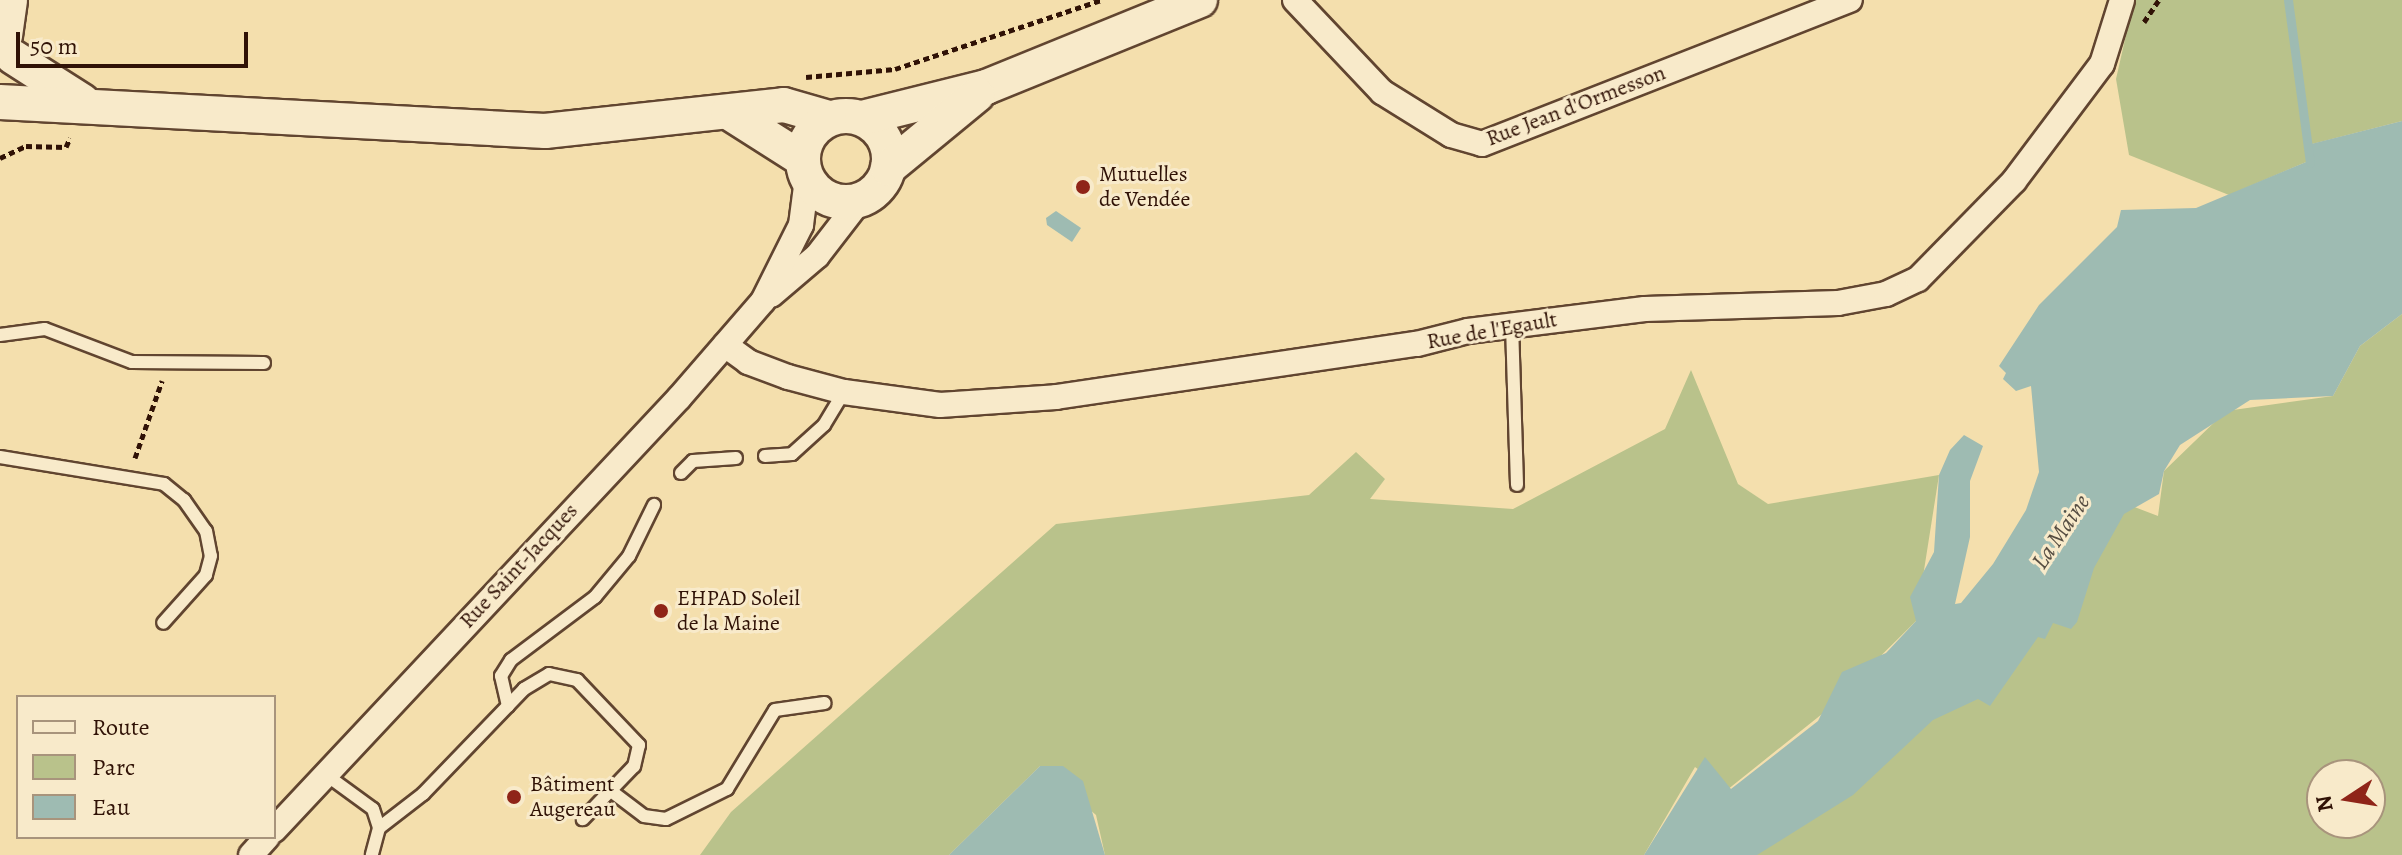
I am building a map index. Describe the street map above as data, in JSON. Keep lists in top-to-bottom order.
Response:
{
  "streets": {
    "street": ["Rue Jean d'Ormesson", "Rue de l'Egault", "Rue Saint-Jacques"]
  },
  "crossings": [
    ["Rue de l'Egault", "Rue Saint-Jacques"]
  ],
  "water": ["La Maine"],
  "places": ["Mutuelles de Vendée", "EHPAD Soleil de la Maine", "Bâtiment Augereau"],
  "legend": ["Route", "Parc", "Eau"],
  "scale_bar": "50 m",
  "north": "left"
}
